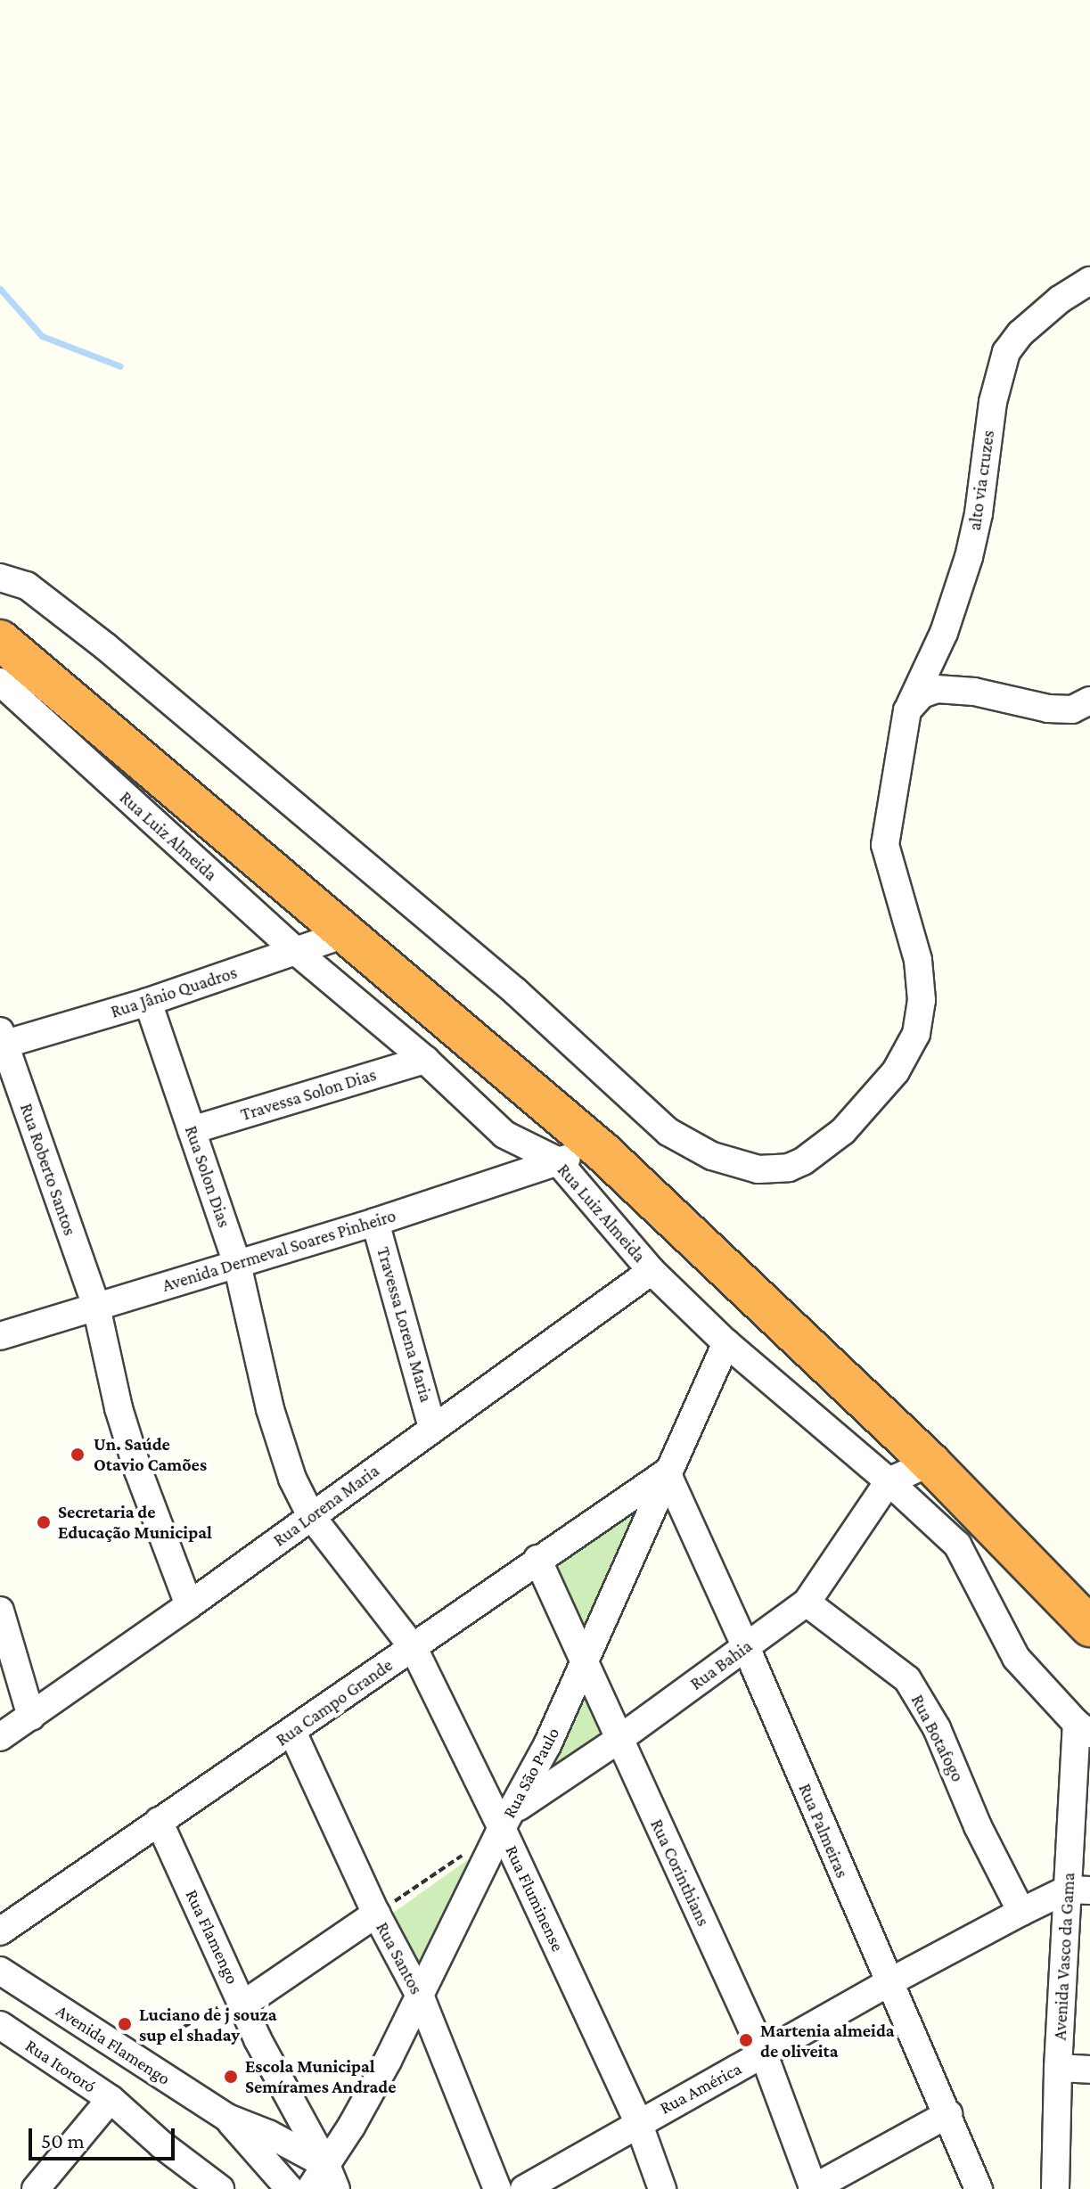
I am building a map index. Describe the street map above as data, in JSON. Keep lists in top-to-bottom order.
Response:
{
  "streets": {
    "street": [
      "alto via cruzes",
      "Rua Luiz Almeida",
      "Rua Jânio Quadros",
      "Travessa Solon Dias",
      "Rua Roberto Santos",
      "Rua Solon Dias",
      "Avenida Dermeval Soares Pinheiro",
      "Travessa Lorena Maria",
      "Rua Lorena Maria",
      "Rua Bahia",
      "Rua Campo Grande",
      "Rua Botafogo",
      "Rua São Paulo",
      "Rua Palmeiras",
      "Rua Corinthians",
      "Rua Fluminense",
      "Rua Flamengo",
      "Avenida Vasco da Gama",
      "Rua Santos",
      "Avenida Flamengo",
      "Rua Itororó",
      "Rua América"
    ]
  },
  "crossings": [
    ["Rua Luiz Almeida", "Rua Jânio Quadros"],
    ["Rua Luiz Almeida", "Travessa Solon Dias"],
    ["Rua Luiz Almeida", "Avenida Dermeval Soares Pinheiro"],
    ["Rua Luiz Almeida", "Rua Lorena Maria"],
    ["Rua Luiz Almeida", "Rua Bahia"],
    ["Rua Luiz Almeida", "Rua São Paulo"],
    ["Rua Luiz Almeida", "Avenida Vasco da Gama"],
    ["Rua Jânio Quadros", "Rua Roberto Santos"],
    ["Rua Jânio Quadros", "Rua Solon Dias"],
    ["Travessa Solon Dias", "Rua Solon Dias"],
    ["Rua Roberto Santos", "Avenida Dermeval Soares Pinheiro"],
    ["Rua Roberto Santos", "Rua Lorena Maria"],
    ["Rua Solon Dias", "Avenida Dermeval Soares Pinheiro"],
    ["Rua Solon Dias", "Rua Lorena Maria"],
    ["Rua Solon Dias", "Rua Fluminense"],
    ["Avenida Dermeval Soares Pinheiro", "Travessa Lorena Maria"],
    ["Travessa Lorena Maria", "Rua Lorena Maria"],
    ["Rua Lorena Maria", "Rua Fluminense"],
    ["Rua Bahia", "Rua Botafogo"],
    ["Rua Bahia", "Rua São Paulo"],
    ["Rua Bahia", "Rua Palmeiras"],
    ["Rua Bahia", "Rua Corinthians"],
    ["Rua Bahia", "Rua Fluminense"],
    ["Rua Campo Grande", "Rua São Paulo"],
    ["Rua Campo Grande", "Rua Palmeiras"],
    ["Rua Campo Grande", "Rua Corinthians"],
    ["Rua Campo Grande", "Rua Fluminense"],
    ["Rua Campo Grande", "Rua Flamengo"],
    ["Rua Campo Grande", "Rua Santos"],
    ["Rua Botafogo", "Rua América"],
    ["Rua São Paulo", "Rua Palmeiras"],
    ["Rua São Paulo", "Rua Corinthians"],
    ["Rua São Paulo", "Rua Fluminense"],
    ["Rua São Paulo", "Rua Flamengo"],
    ["Rua São Paulo", "Rua Santos"],
    ["Rua São Paulo", "Avenida Flamengo"],
    ["Rua Palmeiras", "Rua América"],
    ["Rua Corinthians", "Rua América"],
    ["Rua Fluminense", "Rua América"],
    ["Rua Flamengo", "Avenida Flamengo"],
    ["Avenida Vasco da Gama", "Rua América"]
  ],
  "places": [
    "Un. Saúde Otavio Camões",
    "Secretaria de Educação Municipal",
    "Luciano de j souza sup el shaday",
    "Martenia almeida de oliveita",
    "Escola Municipal Semírames Andrade"
  ],
  "scale_bar": "50 m"
}
